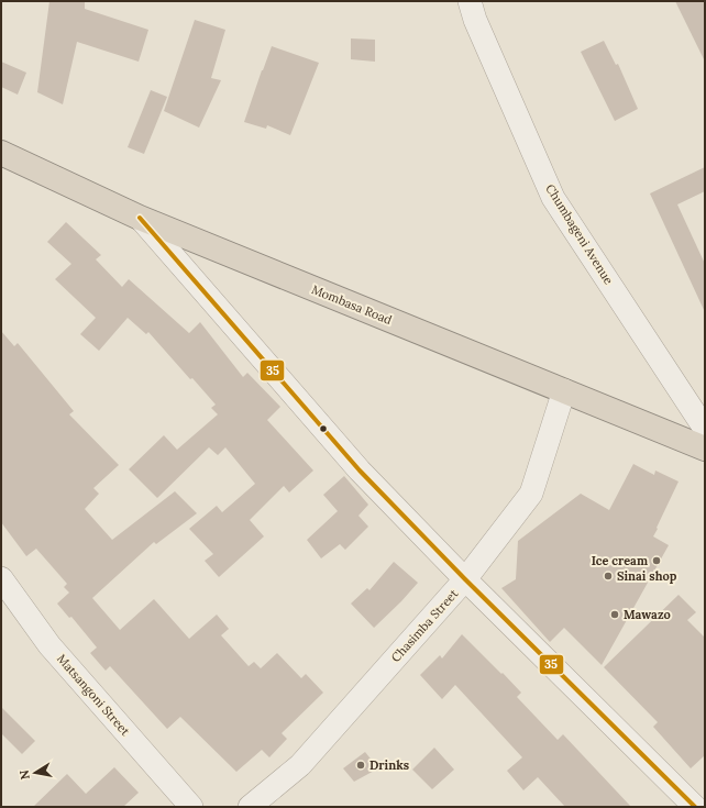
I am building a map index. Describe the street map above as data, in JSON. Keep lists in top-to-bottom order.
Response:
{
  "streets": {
    "highway": ["Mombasa Road"],
    "street": ["Chumbageni Avenue", "Chasimba Street", "Matsangoni Street"]
  },
  "crossings": [
    ["Mombasa Road", "Chasimba Street"]
  ],
  "places": [
    "Ice cream",
    "Sinai shop",
    "Mawazo",
    "Drinks"
  ],
  "lines": ["transit line 35"],
  "north": "left"
}
